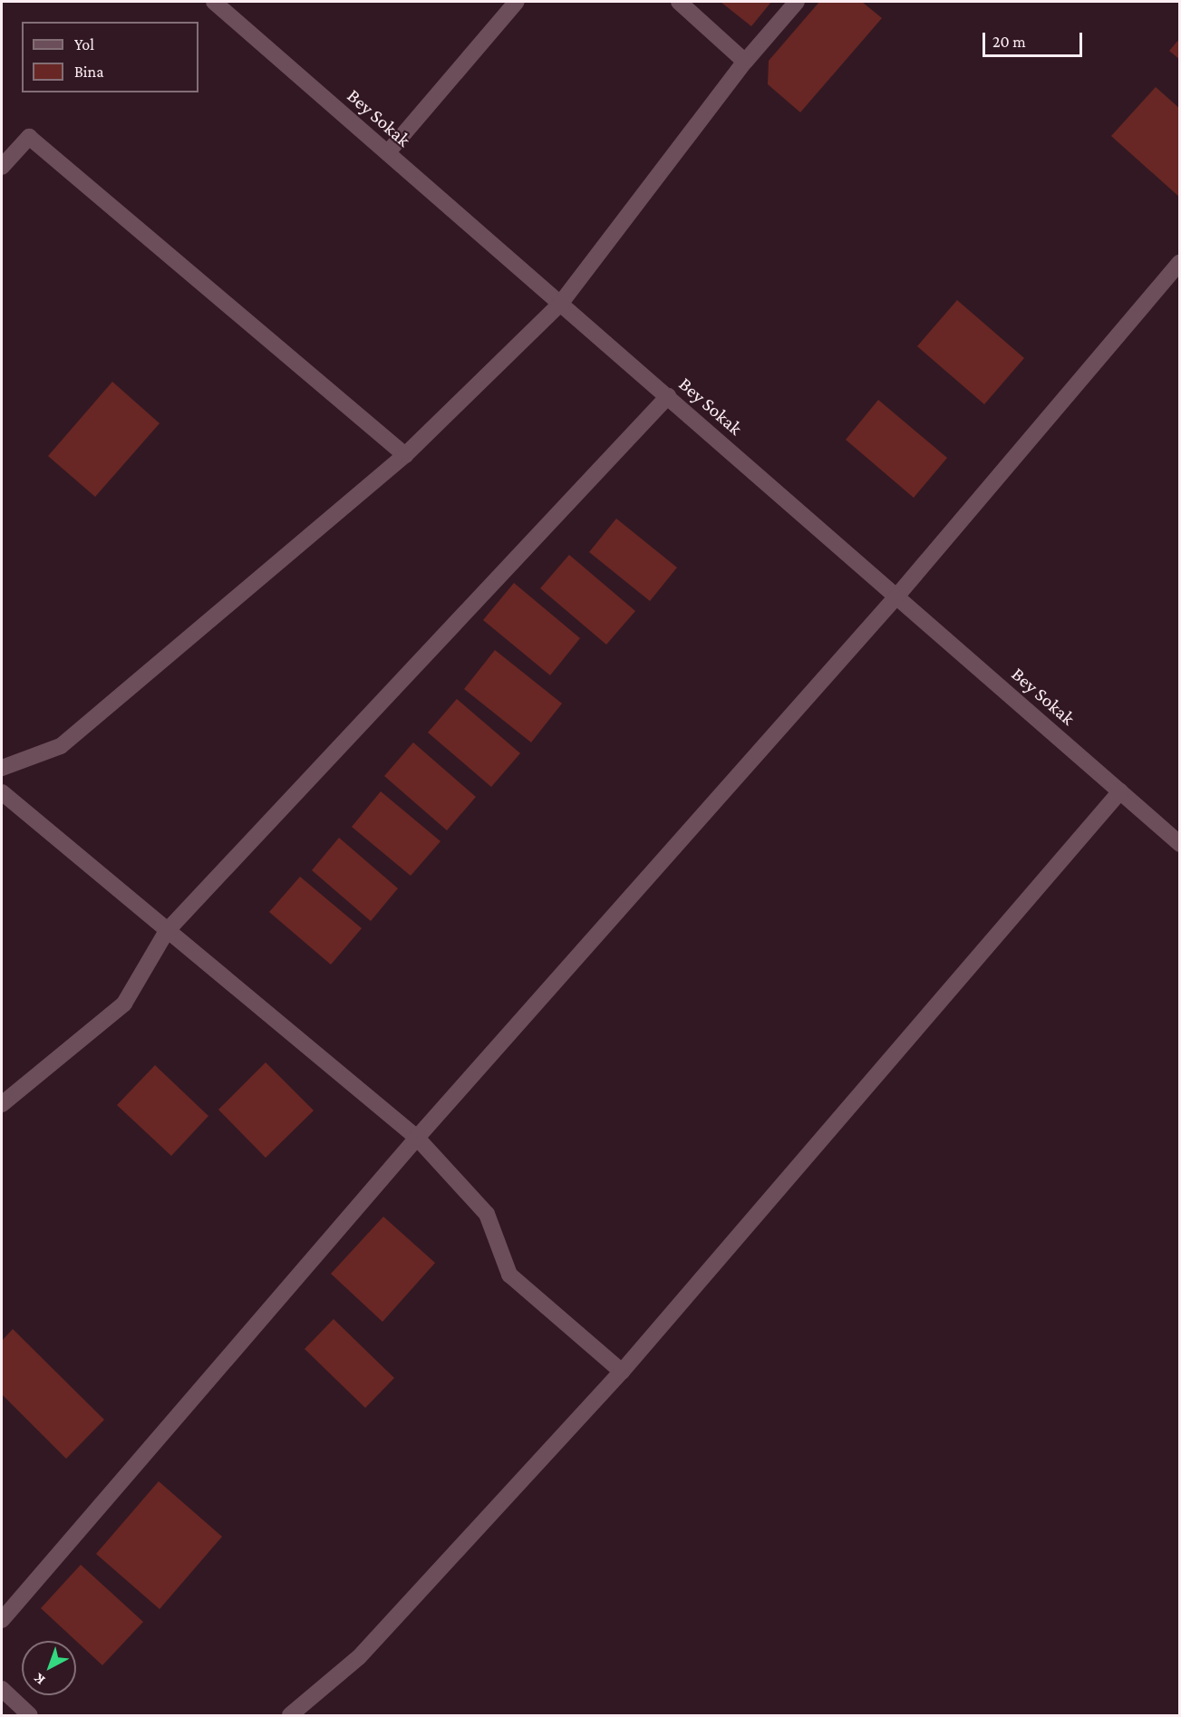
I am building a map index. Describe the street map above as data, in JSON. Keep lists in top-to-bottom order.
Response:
{
  "streets": {
    "street": ["Bey Sokak"]
  },
  "legend": ["Yol", "Bina"],
  "scale_bar": "20 m",
  "north": "bottom left"
}
